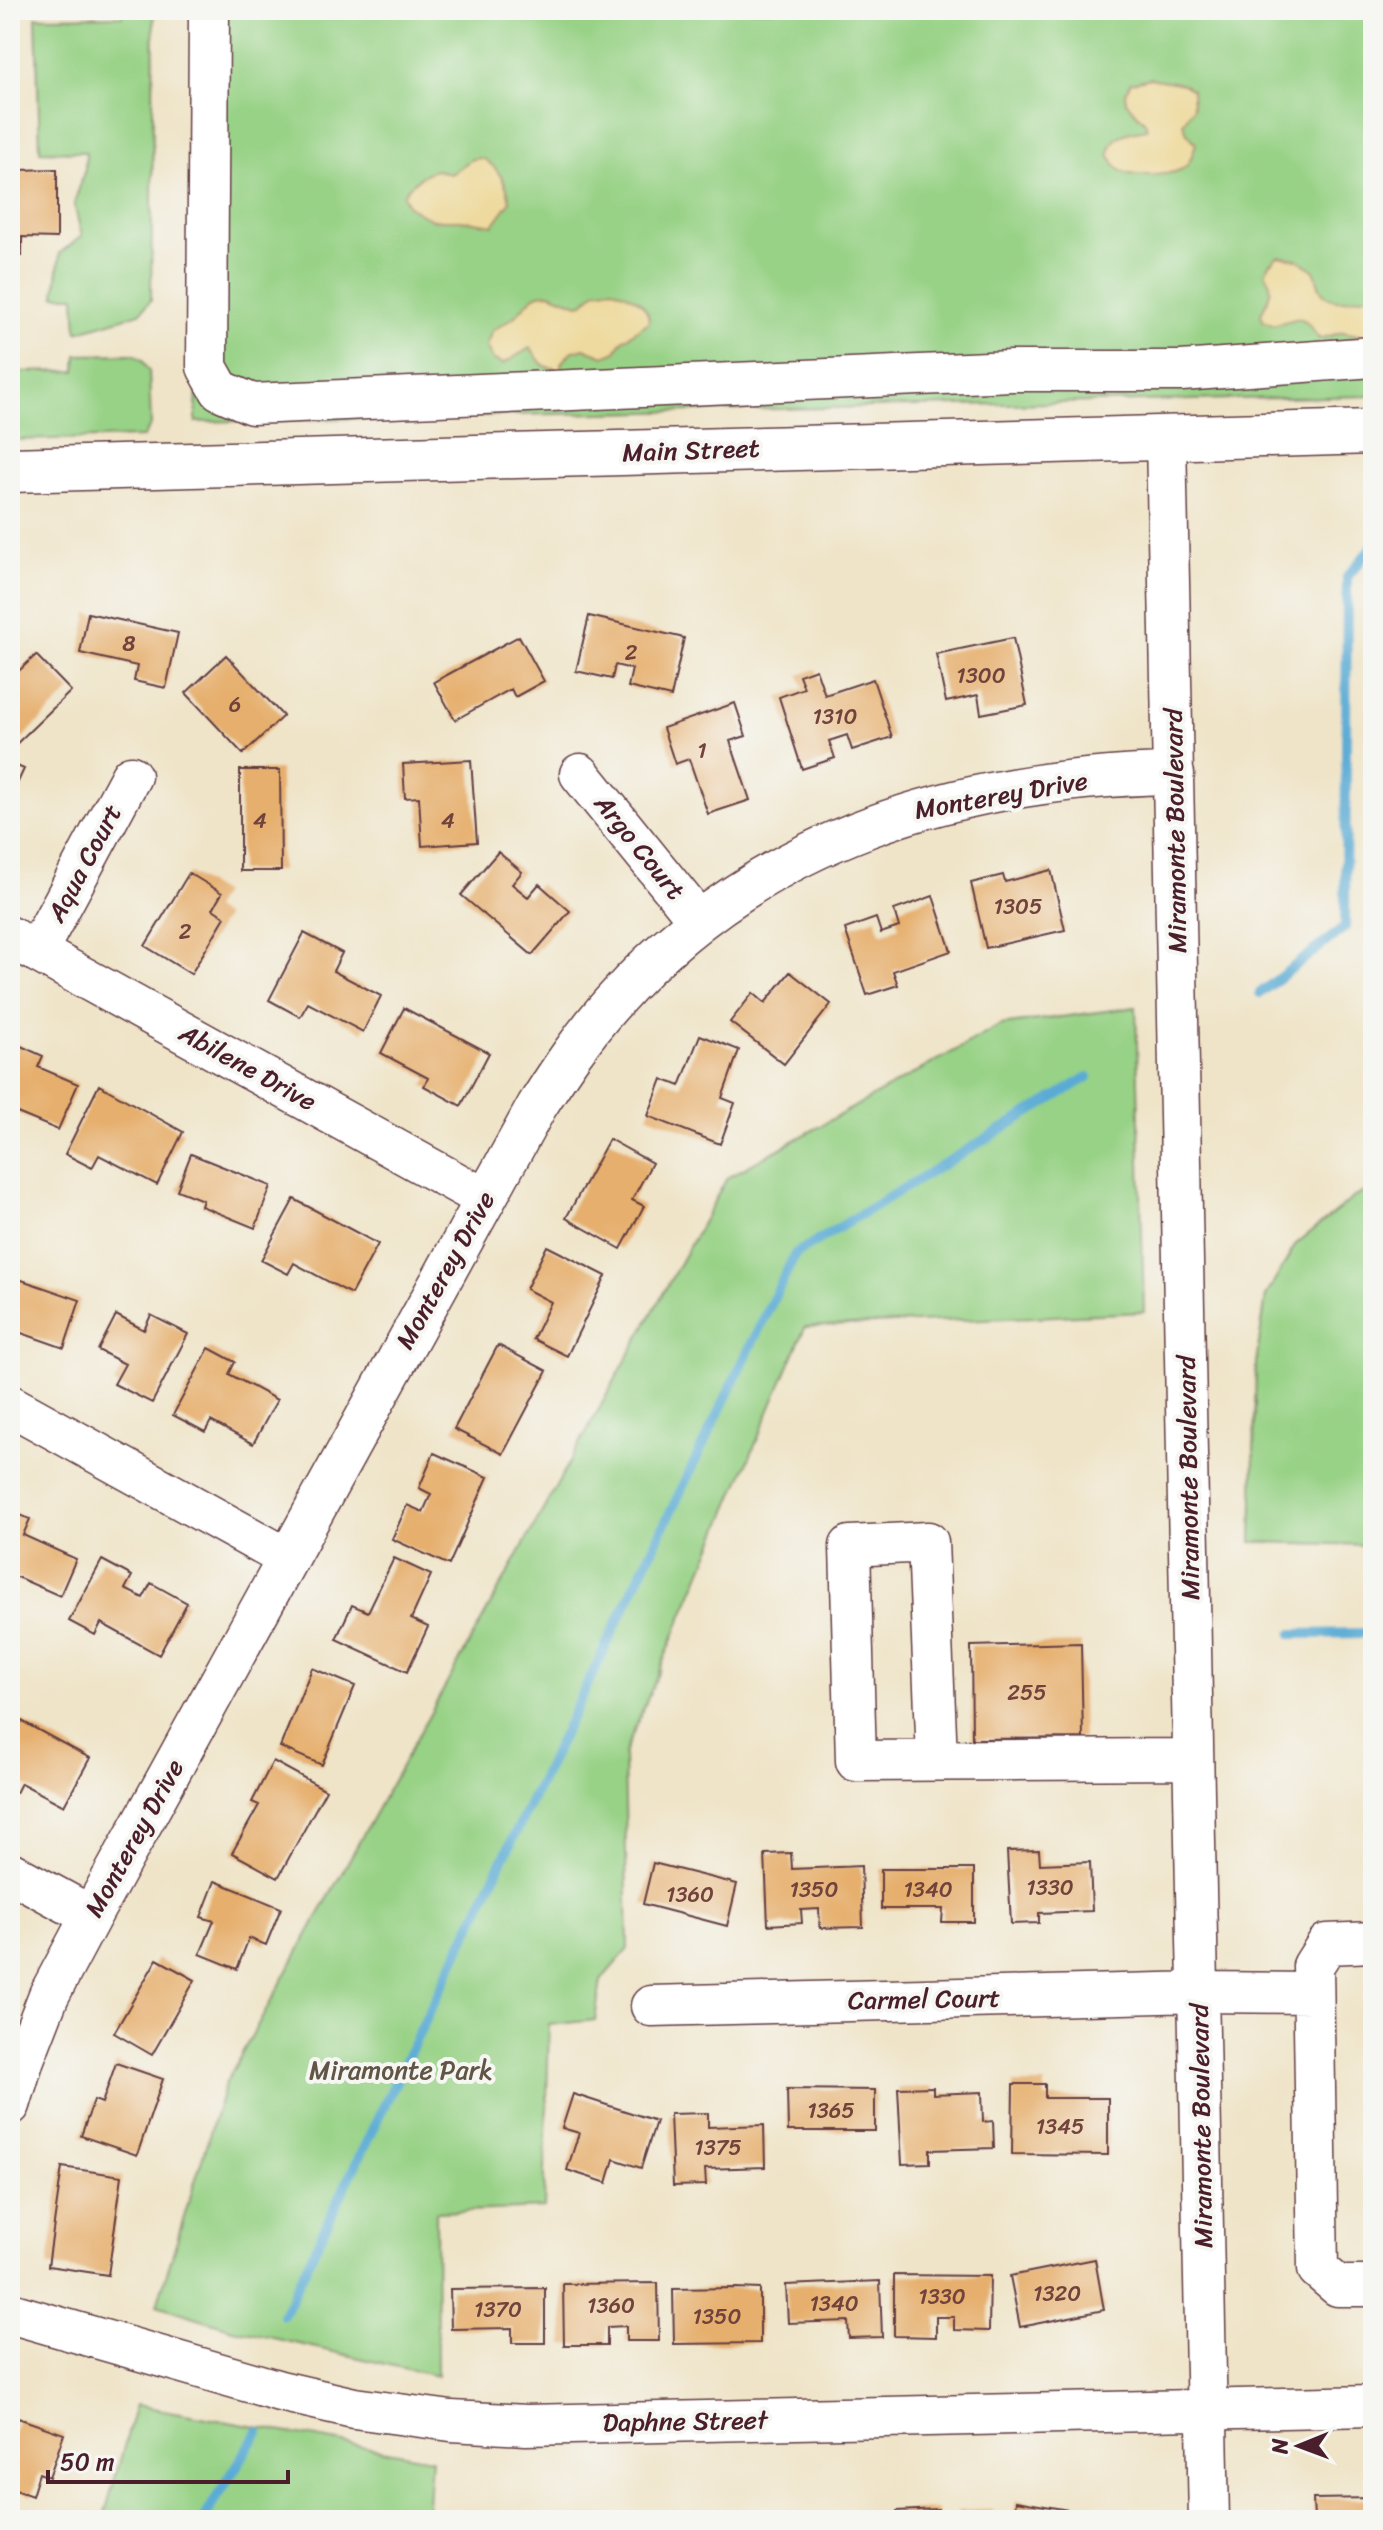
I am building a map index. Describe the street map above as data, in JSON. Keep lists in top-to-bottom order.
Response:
{
  "streets": {
    "main road": ["Main Street"],
    "street": [
      "Monterey Drive",
      "Miramonte Boulevard",
      "Argo Court",
      "Aqua Court",
      "Abilene Drive",
      "Carmel Court",
      "Daphne Street"
    ]
  },
  "crossings": [
    ["Main Street", "Miramonte Boulevard"],
    ["Monterey Drive", "Miramonte Boulevard"],
    ["Monterey Drive", "Argo Court"],
    ["Monterey Drive", "Abilene Drive"],
    ["Miramonte Boulevard", "Carmel Court"],
    ["Miramonte Boulevard", "Daphne Street"],
    ["Aqua Court", "Abilene Drive"]
  ],
  "parks": ["Miramonte Park"],
  "house_numbers": [
    "8",
    "2",
    "1300",
    "6",
    "1310",
    "1",
    "4",
    "4",
    "1305",
    "2",
    "255",
    "1330",
    "1350",
    "1340",
    "1360",
    "1365",
    "1345",
    "1375",
    "1320",
    "1330",
    "1340",
    "1360",
    "1370",
    "1350"
  ],
  "scale_bar": "50 m",
  "north": "left"
}
